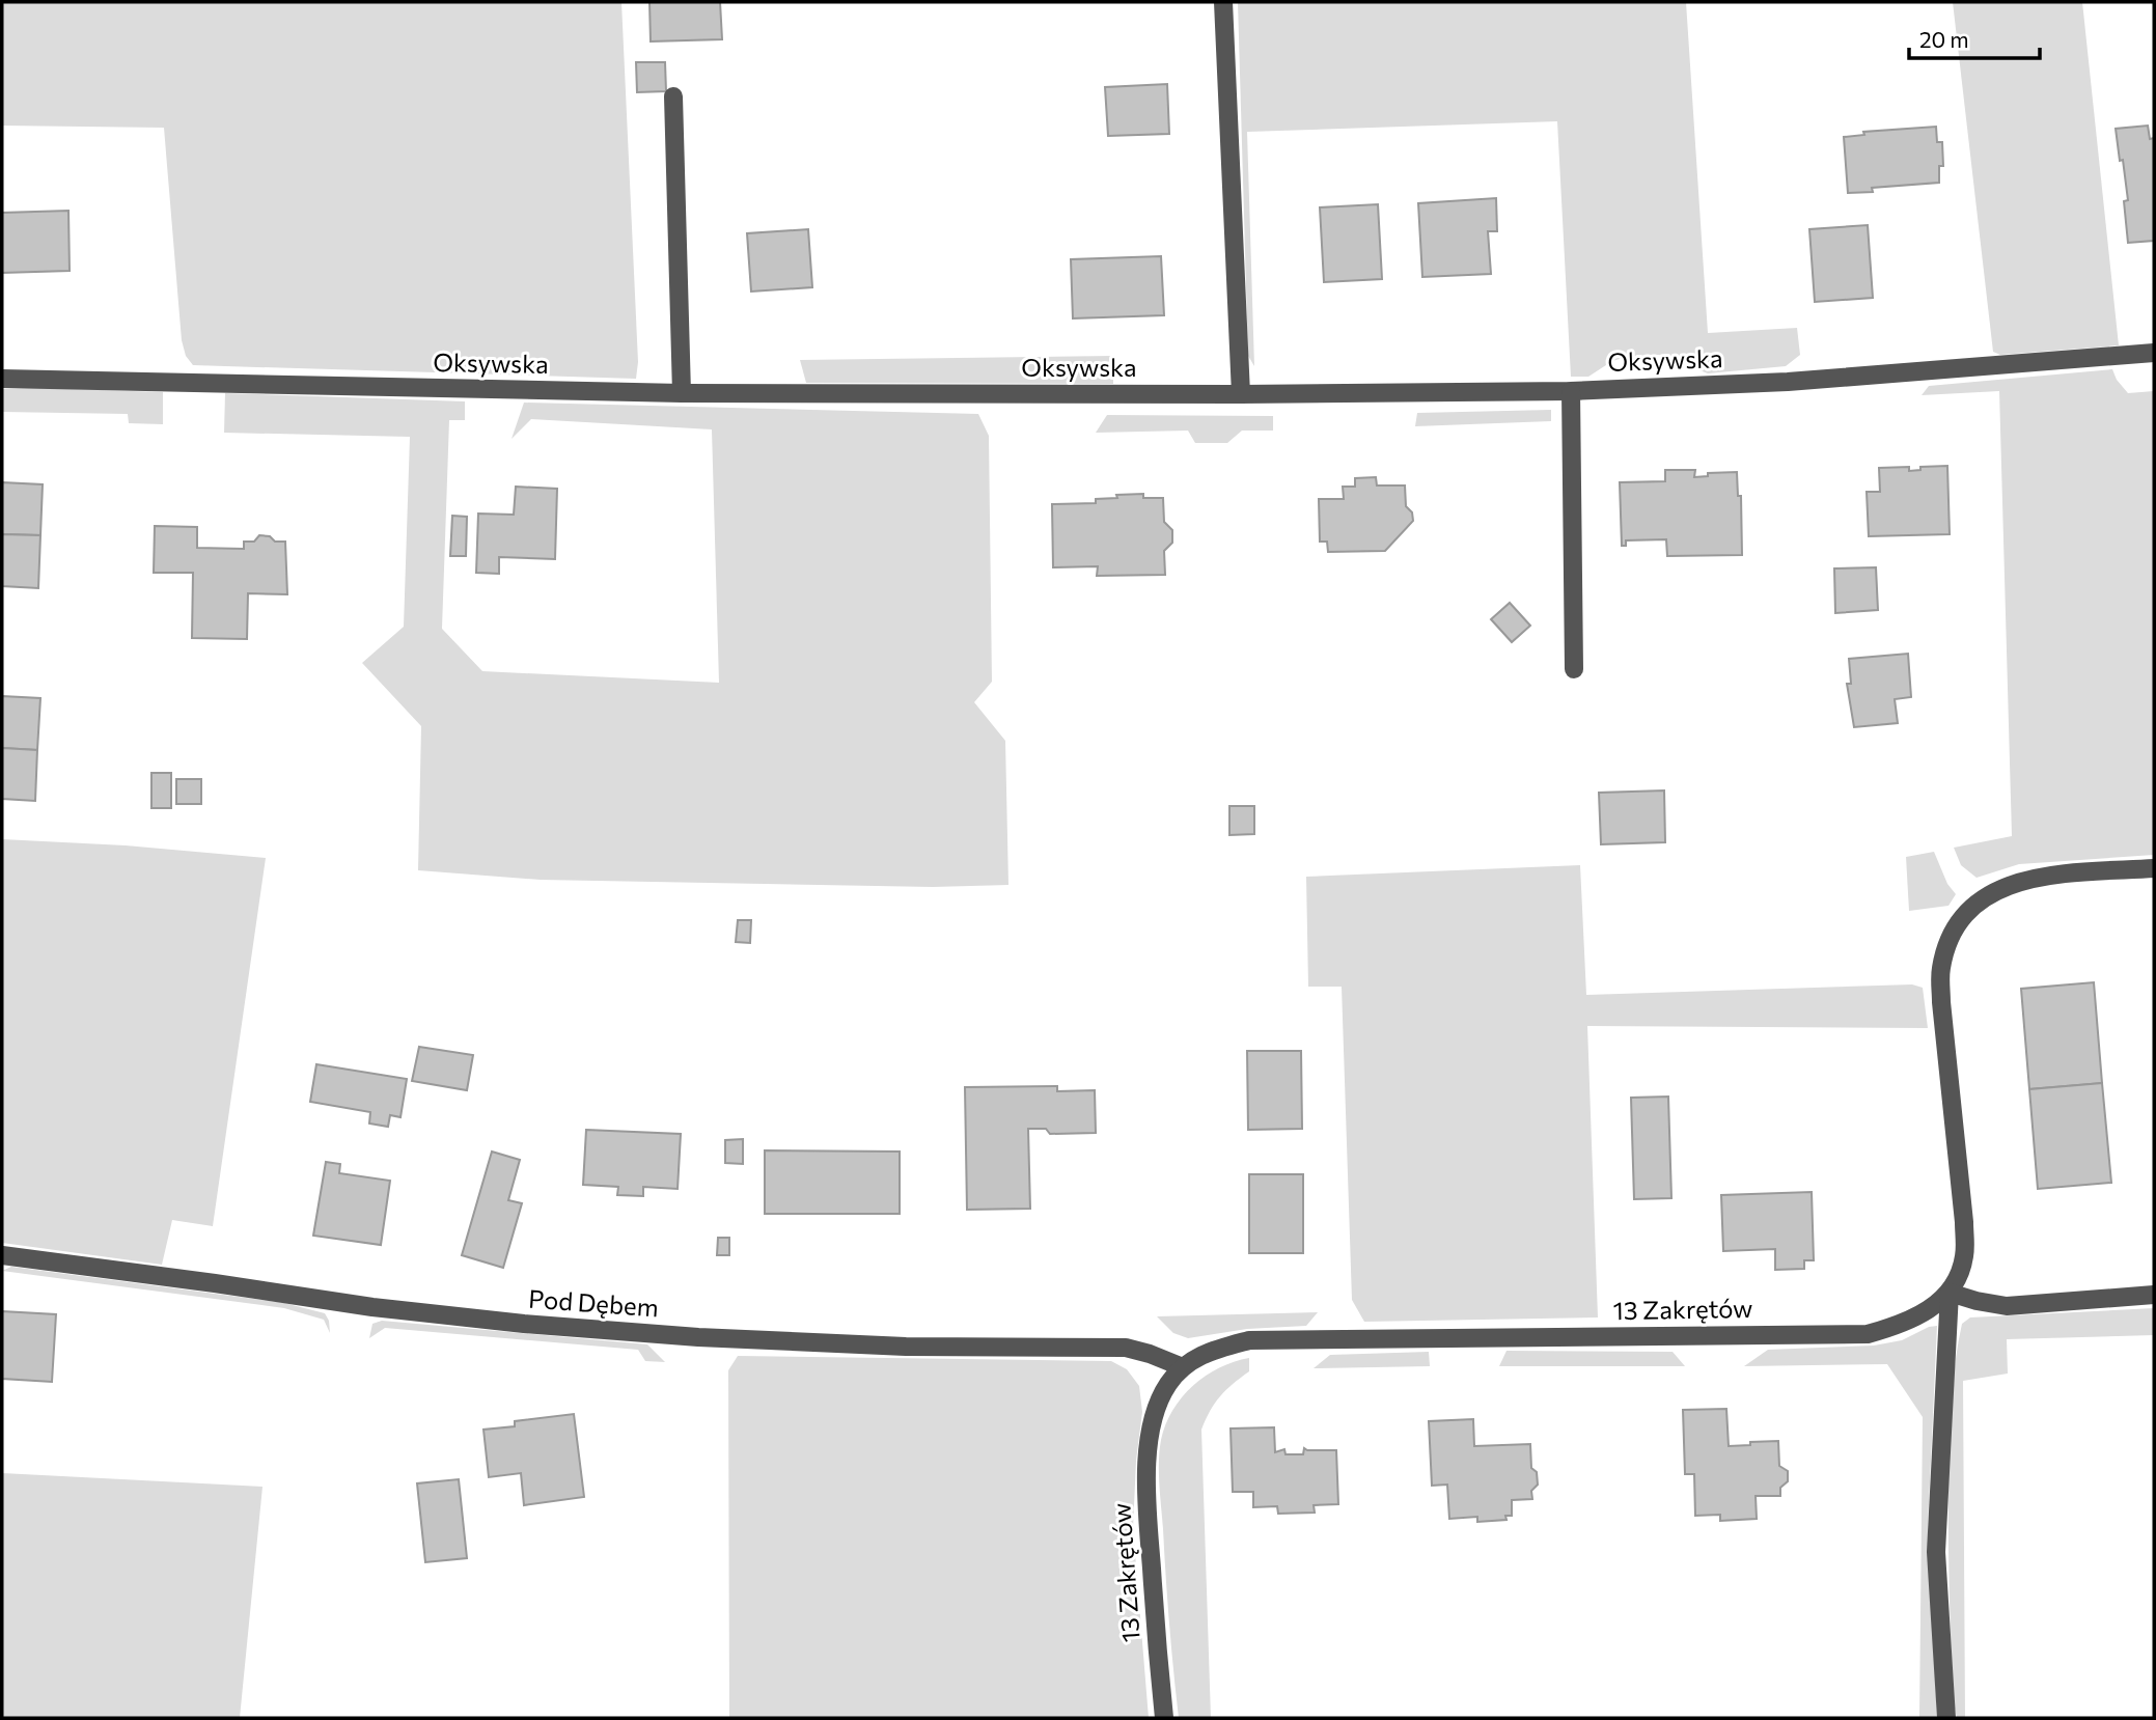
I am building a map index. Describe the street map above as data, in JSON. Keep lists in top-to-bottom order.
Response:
{
  "streets": {
    "street": ["Oksywska", "Pod Dębem", "13 Zakrętów"]
  },
  "crossings": [
    ["Pod Dębem", "13 Zakrętów"]
  ],
  "scale_bar": "20 m"
}
